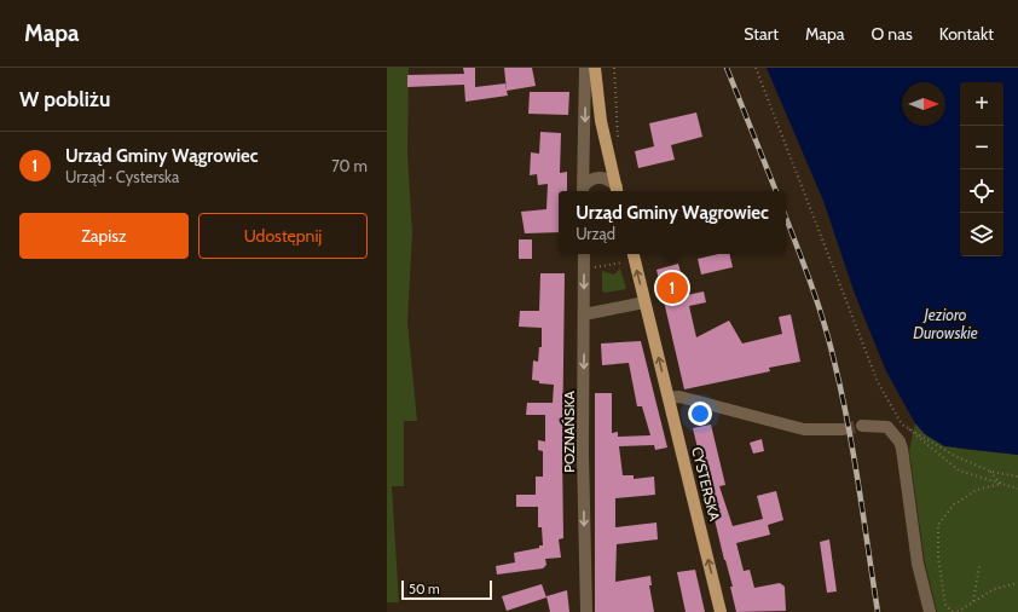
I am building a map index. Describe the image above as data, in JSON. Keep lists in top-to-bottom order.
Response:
{
  "streets": {
    "main road": ["CYSTERSKA"],
    "street": ["POZNAŃSKA"]
  },
  "one_way": ["POZNAŃSKA", "CYSTERSKA"],
  "water": ["Jezioro Durowskie"],
  "scale_bar": "50 m",
  "north": "right",
  "page": {
    "header": "Mapa",
    "nav": [
      "Start",
      "Mapa",
      "O nas",
      "Kontakt"
    ],
    "heading": "W pobliżu",
    "map_buttons": ["+", "−"],
    "list": [
      {
        "mark": "1",
        "name": "Urząd Gminy Wągrowiec",
        "note": "Urząd · Cysterska",
        "value": "70 m"
      }
    ],
    "popup": ["Urząd Gminy Wągrowiec", "Urząd"],
    "buttons": ["Zapisz", "Udostępnij"],
    "pins": "1",
    "scale": "50 m"
  }
}
